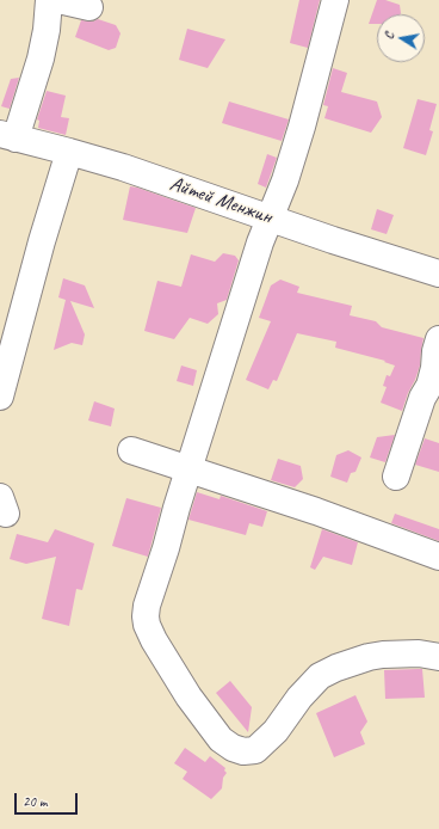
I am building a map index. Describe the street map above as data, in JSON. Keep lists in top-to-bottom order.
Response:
{
  "streets": {
    "street": ["Айтей Менжин"]
  },
  "scale_bar": "20 m",
  "north": "left"
}
